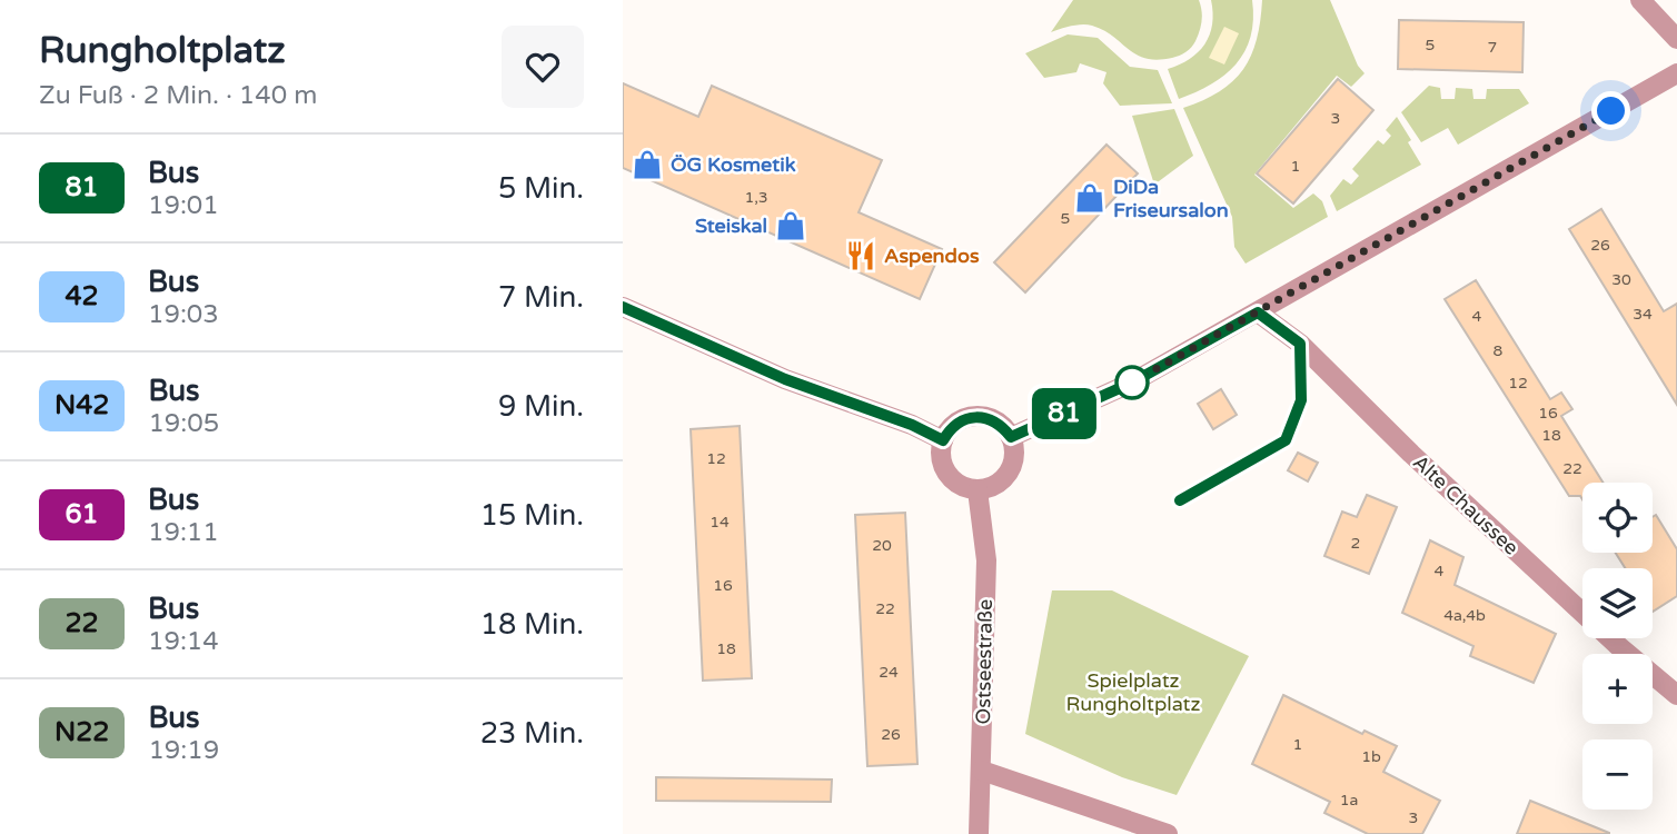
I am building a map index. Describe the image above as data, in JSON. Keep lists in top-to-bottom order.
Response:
{
  "streets": {
    "street": ["Alte Chaussee", "Ostseestraße"]
  },
  "parks": ["Spielplatz Rungholtplatz"],
  "places": {
    "shop": ["ÖG Kosmetik", "DiDa Friseursalon", "Steiskal"],
    "restaurant": ["Aspendos"]
  },
  "lines": ["bus line 81"],
  "house_numbers": [
    "5",
    "7",
    "3",
    "1",
    "1,3",
    "5",
    "26",
    "30",
    "34",
    "4",
    "8",
    "12",
    "16",
    "18",
    "12",
    "22",
    "14",
    "2",
    "20",
    "4",
    "16",
    "22",
    "4a,4b",
    "18",
    "24",
    "26",
    "1",
    "1b",
    "1a",
    "3"
  ],
  "page": {
    "heading": ["Rungholtplatz", "Zu Fuß · 2 Min. · 140 m"],
    "on_map": "81",
    "list": [
      {
        "mark": "81",
        "name": "Bus",
        "note": "19:01",
        "value": "5 Min."
      },
      {
        "mark": "42",
        "name": "Bus",
        "note": "19:03",
        "value": "7 Min."
      },
      {
        "mark": "N42",
        "name": "Bus",
        "note": "19:05",
        "value": "9 Min."
      },
      {
        "mark": "61",
        "name": "Bus",
        "note": "19:11",
        "value": "15 Min."
      },
      {
        "mark": "22",
        "name": "Bus",
        "note": "19:14",
        "value": "18 Min."
      },
      {
        "mark": "N22",
        "name": "Bus",
        "note": "19:19",
        "value": "23 Min."
      }
    ],
    "map_buttons": ["+", "−"]
  }
}
